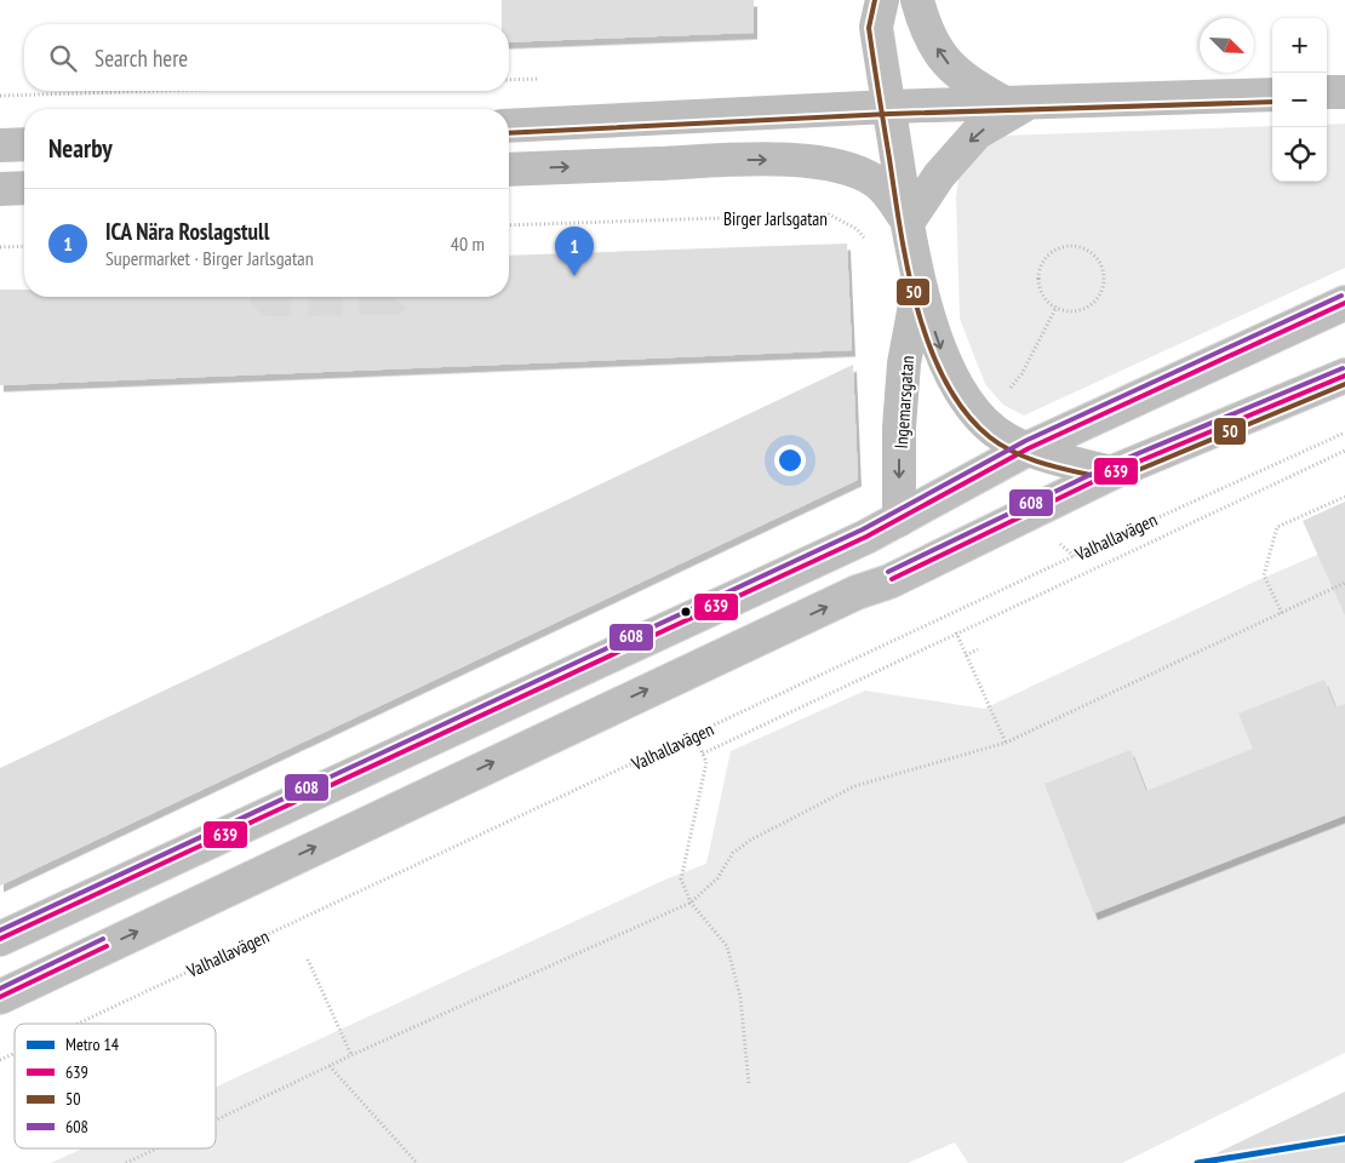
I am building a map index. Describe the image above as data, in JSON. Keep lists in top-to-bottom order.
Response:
{
  "streets": {
    "main road": ["Ingemarsgatan"],
    "path": ["Birger Jarlsgatan", "Valhallavägen"]
  },
  "one_way": ["Ingemarsgatan"],
  "lines": [
    "transit line 50",
    "transit line 608",
    "transit line 639",
    "metro line 14"
  ],
  "legend": [
    "Metro 14",
    "639",
    "50",
    "608"
  ],
  "north": "bottom right",
  "page": {
    "map_buttons": ["+", "−"],
    "search": "Search here",
    "heading": "Nearby",
    "list": [
      {
        "mark": "1",
        "name": "ICA Nära Roslagstull",
        "note": "Supermarket · Birger Jarlsgatan",
        "value": "40 m"
      }
    ],
    "pins": "1"
  }
}
